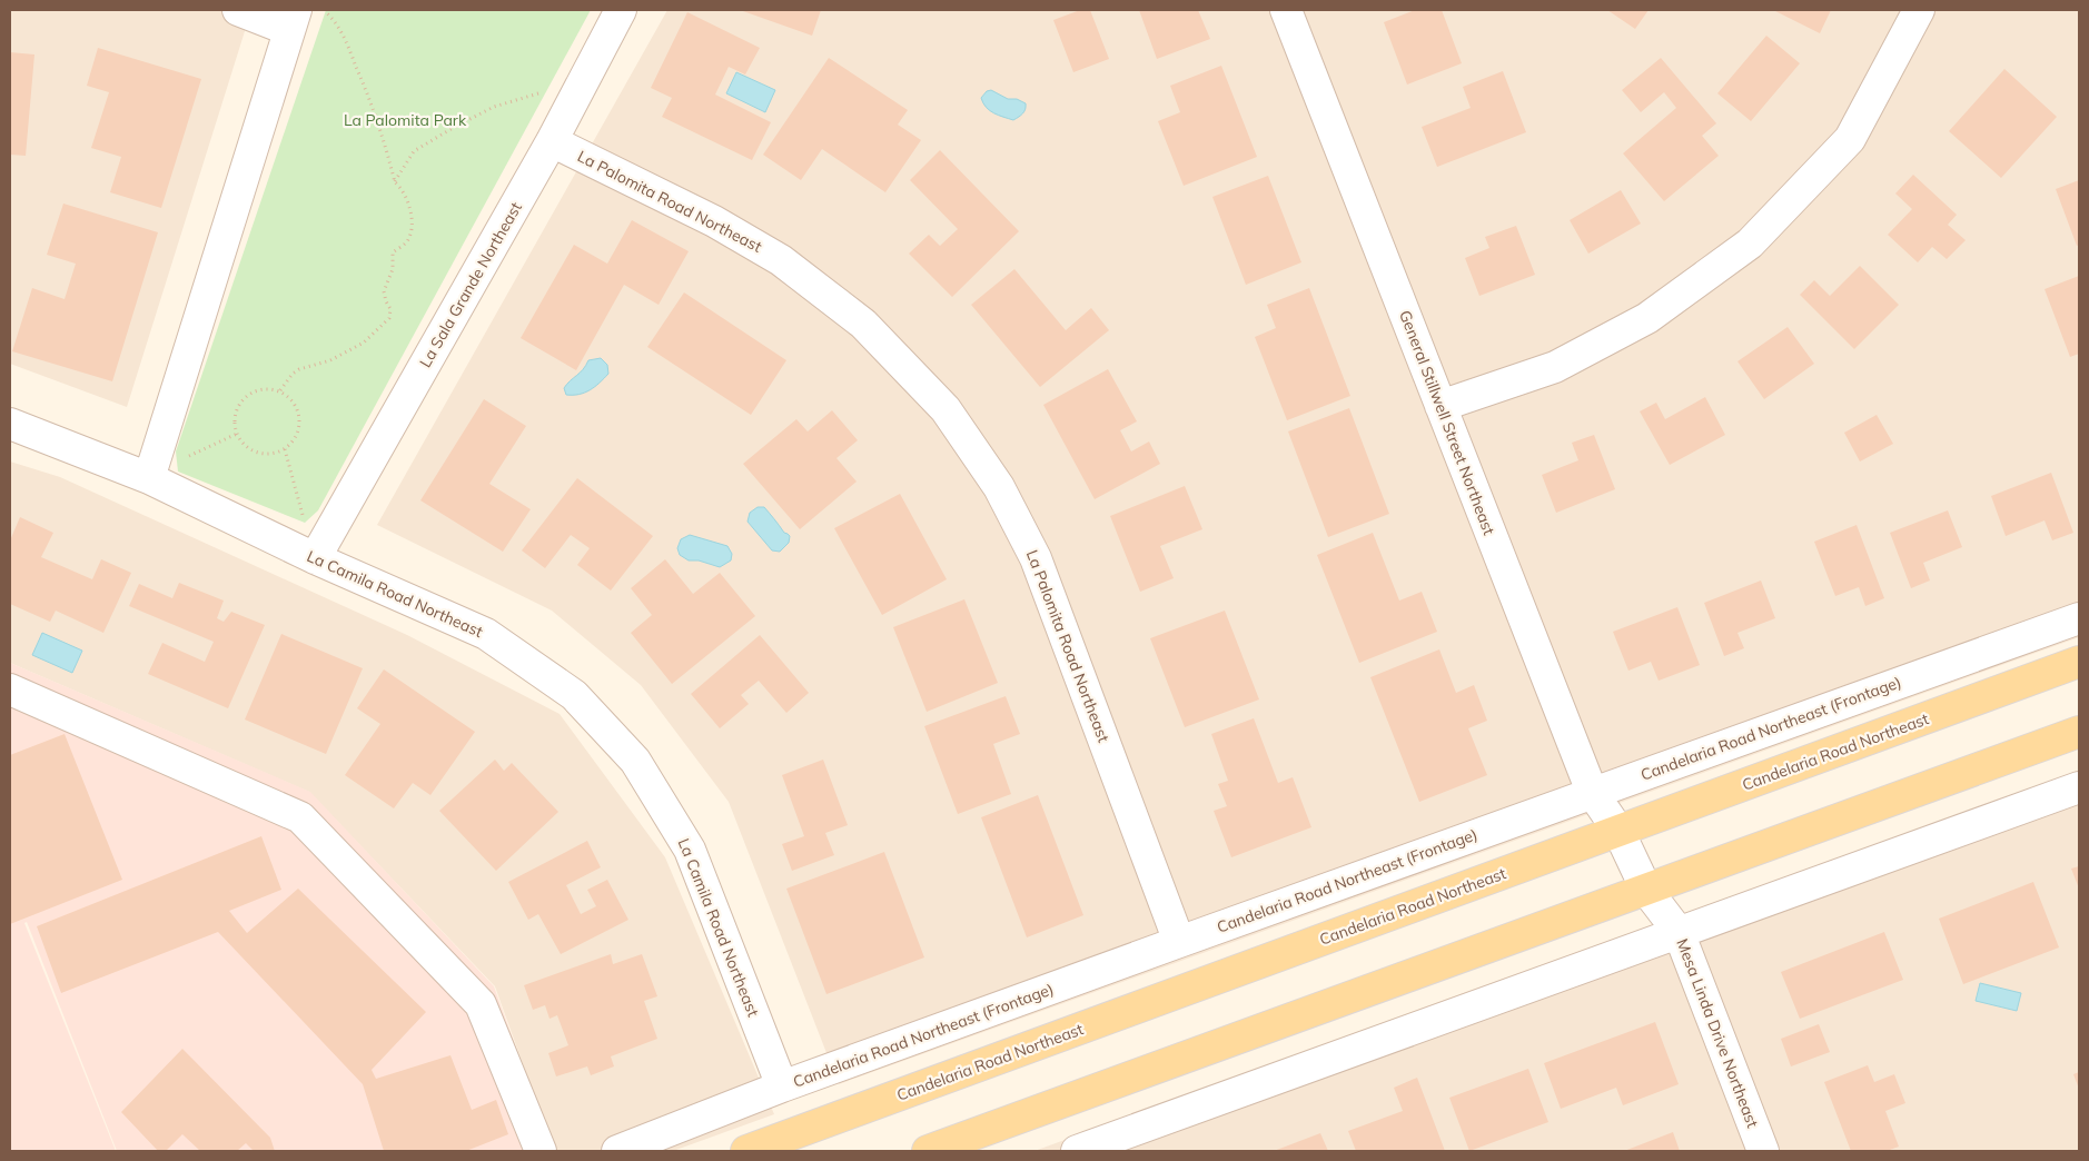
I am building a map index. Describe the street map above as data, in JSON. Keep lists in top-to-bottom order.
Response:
{
  "streets": {
    "main road": ["Candelaria Road Northeast"],
    "street": [
      "La Palomita Road Northeast",
      "La Sala Grande Northeast",
      "General Stillwell Street Northeast",
      "La Camila Road Northeast",
      "Candelaria Road Northeast (Frontage)",
      "Mesa Linda Drive Northeast"
    ]
  },
  "crossings": [
    ["La Palomita Road Northeast", "La Sala Grande Northeast"],
    ["La Palomita Road Northeast", "Candelaria Road Northeast (Frontage)"],
    ["La Sala Grande Northeast", "La Camila Road Northeast"],
    ["General Stillwell Street Northeast", "Candelaria Road Northeast (Frontage)"],
    ["General Stillwell Street Northeast", "Candelaria Road Northeast"],
    ["General Stillwell Street Northeast", "Mesa Linda Drive Northeast"],
    ["La Camila Road Northeast", "Candelaria Road Northeast (Frontage)"],
    ["Candelaria Road Northeast", "Mesa Linda Drive Northeast"]
  ],
  "parks": ["La Palomita Park"]
}
